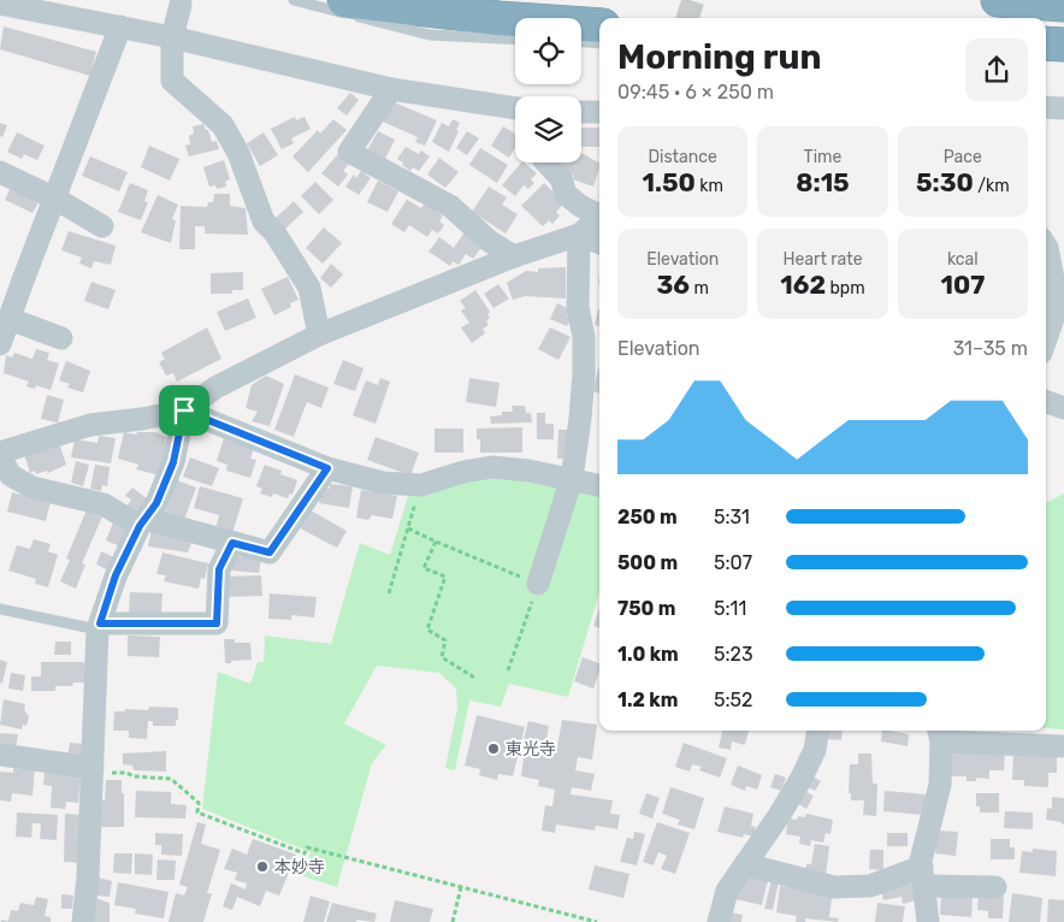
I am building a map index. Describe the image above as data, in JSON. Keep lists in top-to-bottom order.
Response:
{
  "places": ["東光寺", "本妙寺"],
  "page": {
    "heading": ["Morning run", "09:45 · 6 × 250 m"],
    "stats": [
      ["Distance", "1.50 km"],
      ["Time", "8:15"],
      ["Pace", "5:30 /km"],
      ["Elevation", "36 m"],
      ["Heart rate", "162 bpm"],
      ["kcal", "107"]
    ],
    "chart": ["Elevation", "31–35 m"],
    "list": [
      {
        "name": "250 m",
        "note": "5:31"
      },
      {
        "name": "500 m",
        "note": "5:07"
      },
      {
        "name": "750 m",
        "note": "5:11"
      },
      {
        "name": "1.0 km",
        "note": "5:23"
      },
      {
        "name": "1.2 km",
        "note": "5:52"
      }
    ]
  }
}
